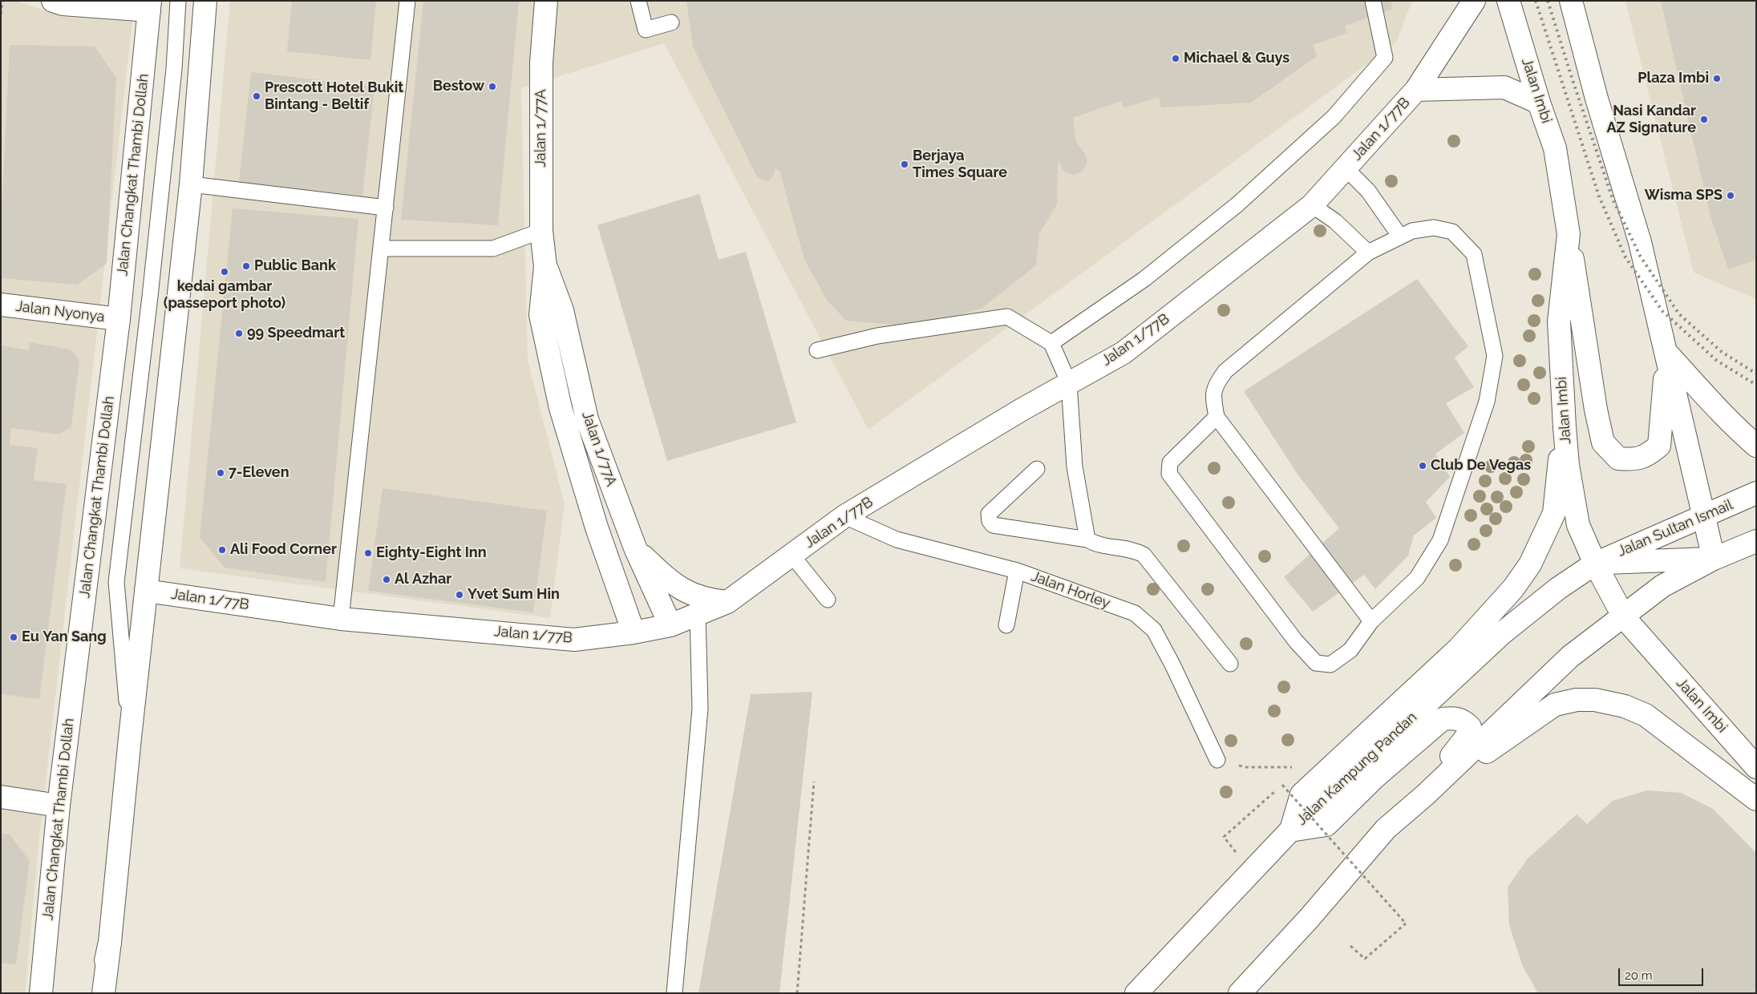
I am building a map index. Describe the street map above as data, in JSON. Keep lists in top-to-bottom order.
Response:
{
  "streets": {
    "street": [
      "Jalan Imbi",
      "Jalan 1/77A",
      "Jalan 1/77B",
      "Jalan Changkat Thambi Dollah",
      "Jalan Nyonya",
      "Jalan Sultan Ismail",
      "Jalan Kampung Pandan"
    ],
    "lane": ["Jalan Horley"]
  },
  "crossings": [
    ["Jalan Imbi", "Jalan 1/77B"],
    ["Jalan Imbi", "Jalan Sultan Ismail"],
    ["Jalan Imbi", "Jalan Kampung Pandan"],
    ["Jalan 1/77A", "Jalan 1/77B"],
    ["Jalan 1/77B", "Jalan Horley"],
    ["Jalan Changkat Thambi Dollah", "Jalan Nyonya"],
    ["Jalan Sultan Ismail", "Jalan Kampung Pandan"]
  ],
  "places": [
    "Michael & Guys",
    "Plaza Imbi",
    "Bestow",
    "Prescott Hotel Bukit Bintang - Beltif",
    "Nasi Kandar AZ Signature",
    "Berjaya Times Square",
    "Wisma SPS",
    "Public Bank",
    "kedai gambar (passeport photo)",
    "99 Speedmart",
    "Club De Vegas",
    "7-Eleven",
    "Ali Food Corner",
    "Eighty-Eight Inn",
    "Al Azhar",
    "Yvet Sum Hin",
    "Eu Yan Sang"
  ],
  "scale_bar": "20 m"
}
